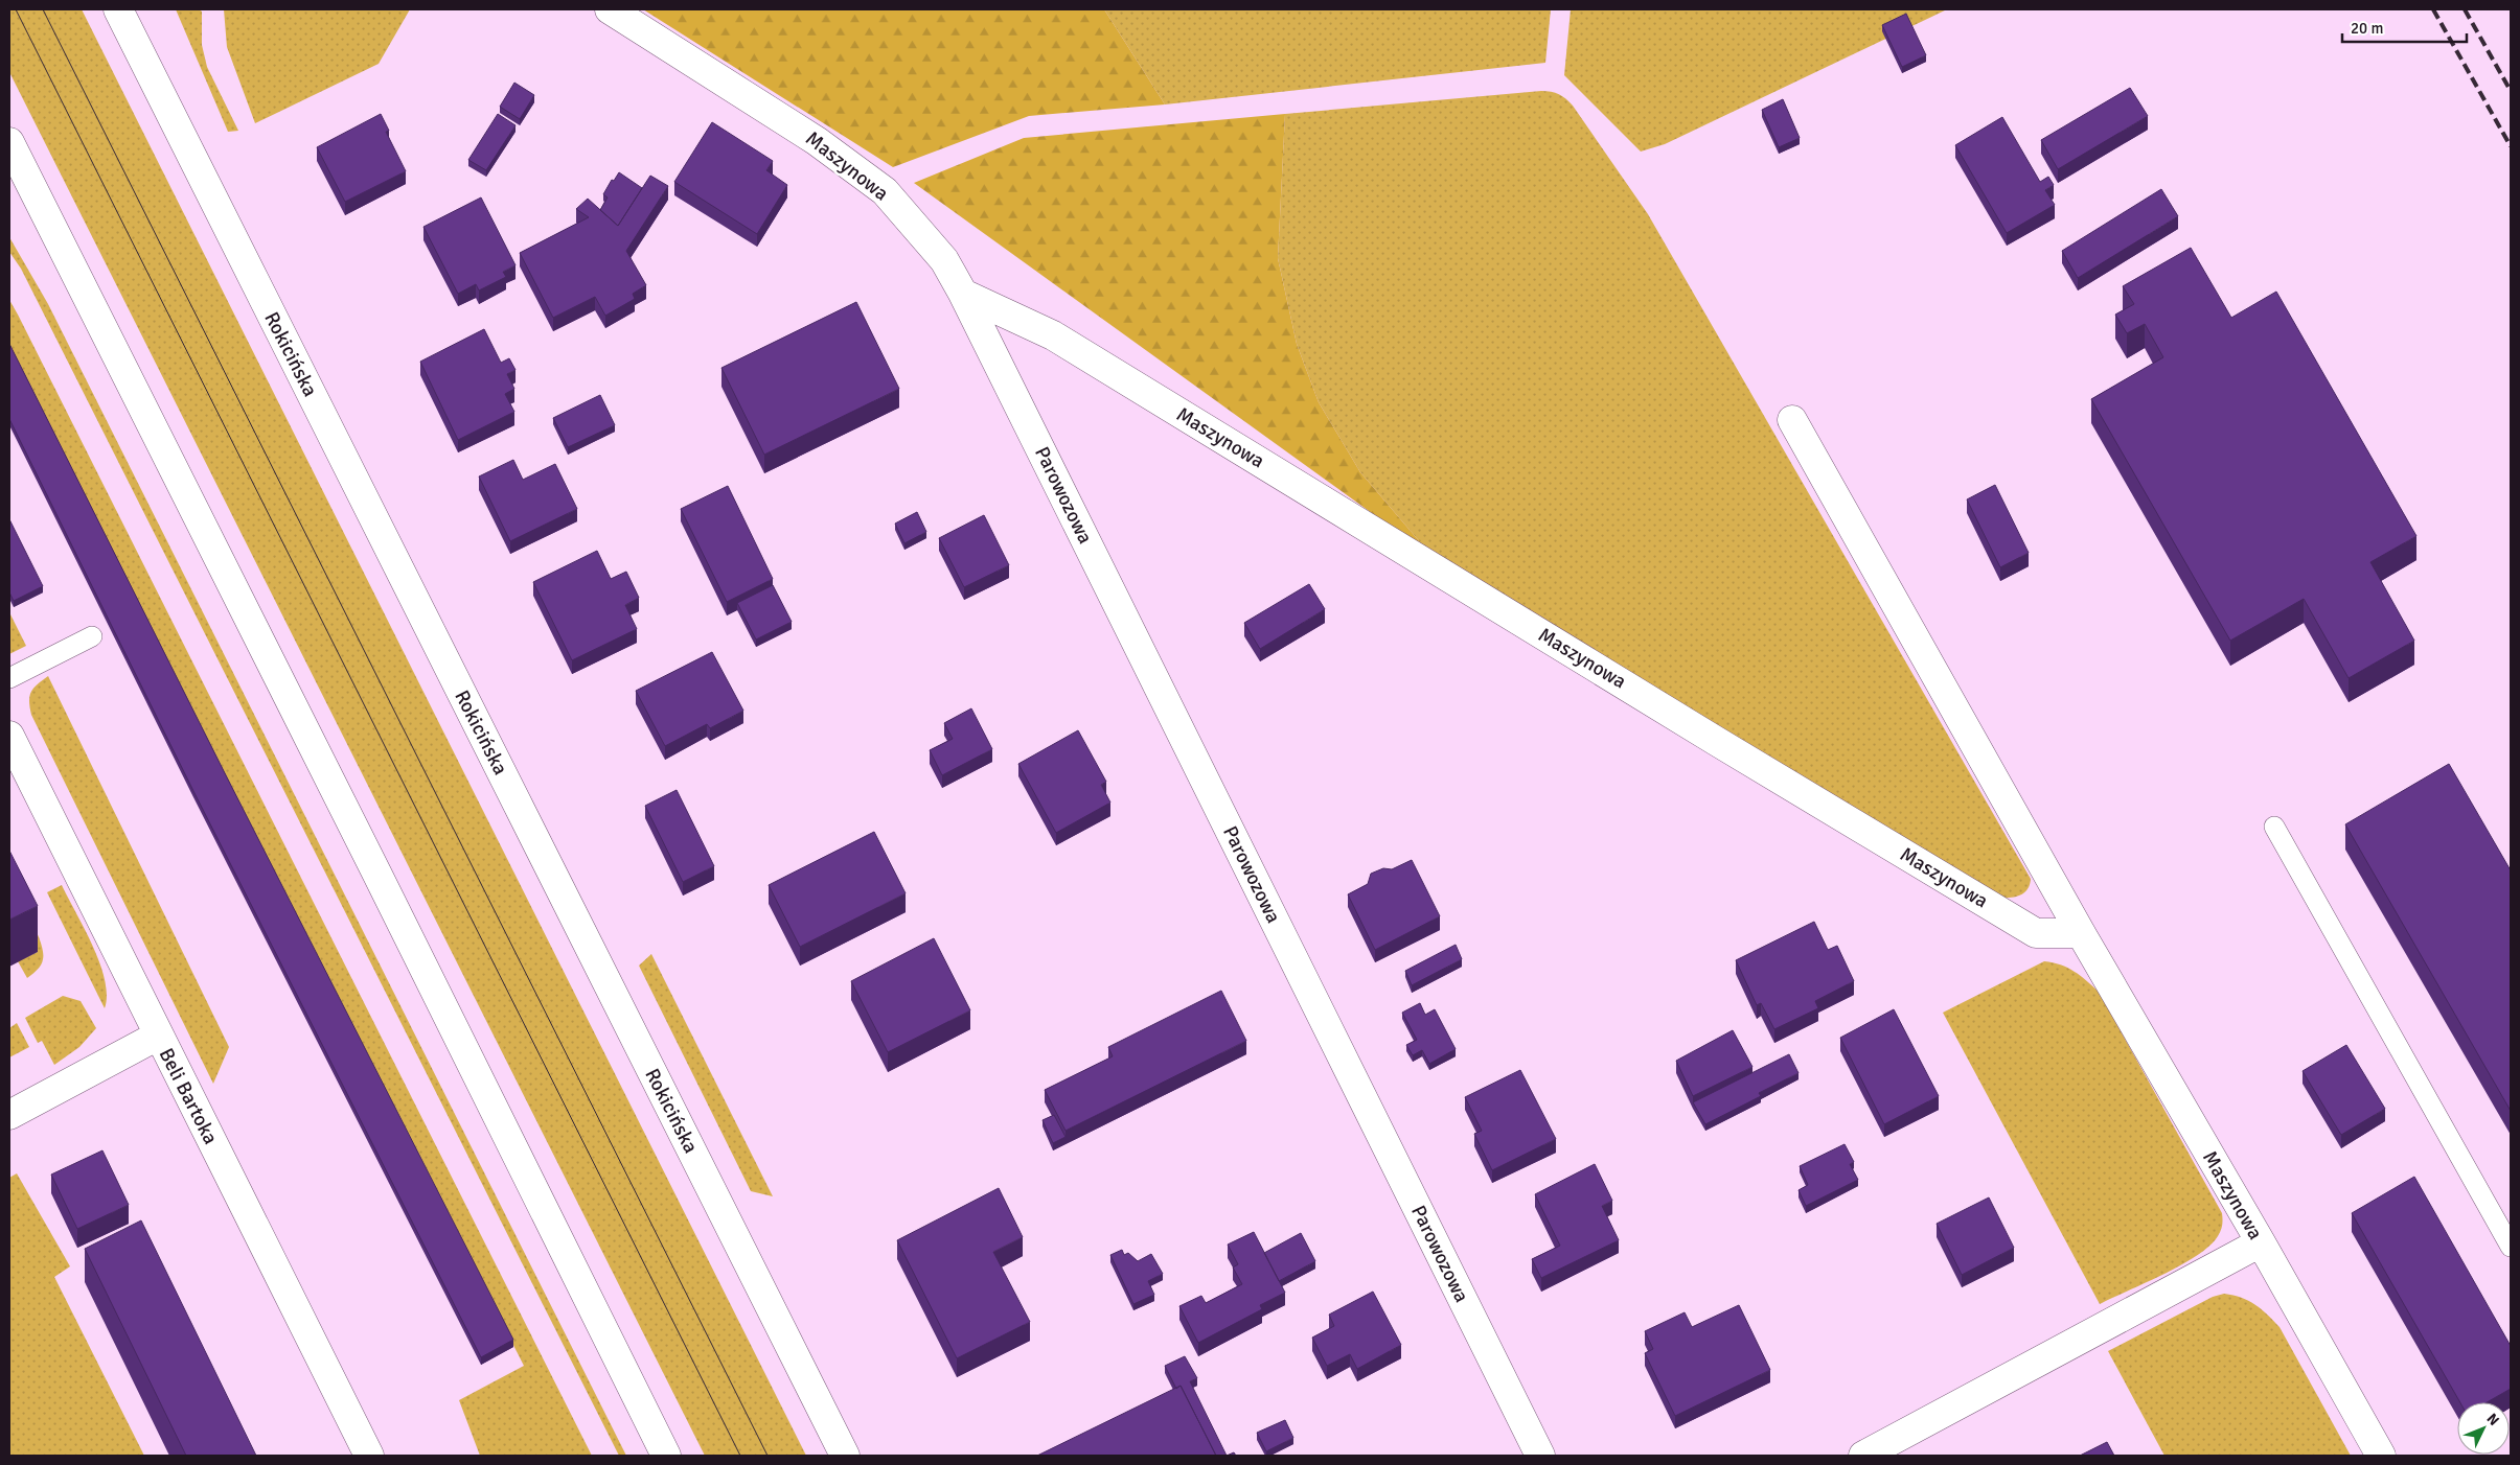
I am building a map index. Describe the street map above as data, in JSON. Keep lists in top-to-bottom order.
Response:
{
  "streets": {
    "street": [
      "Maszynowa",
      "Rokicińska",
      "Parowozowa",
      "Beli Bartoka"
    ]
  },
  "crossings": [
    ["Maszynowa", "Parowozowa"]
  ],
  "scale_bar": "20 m",
  "north": "top right"
}
